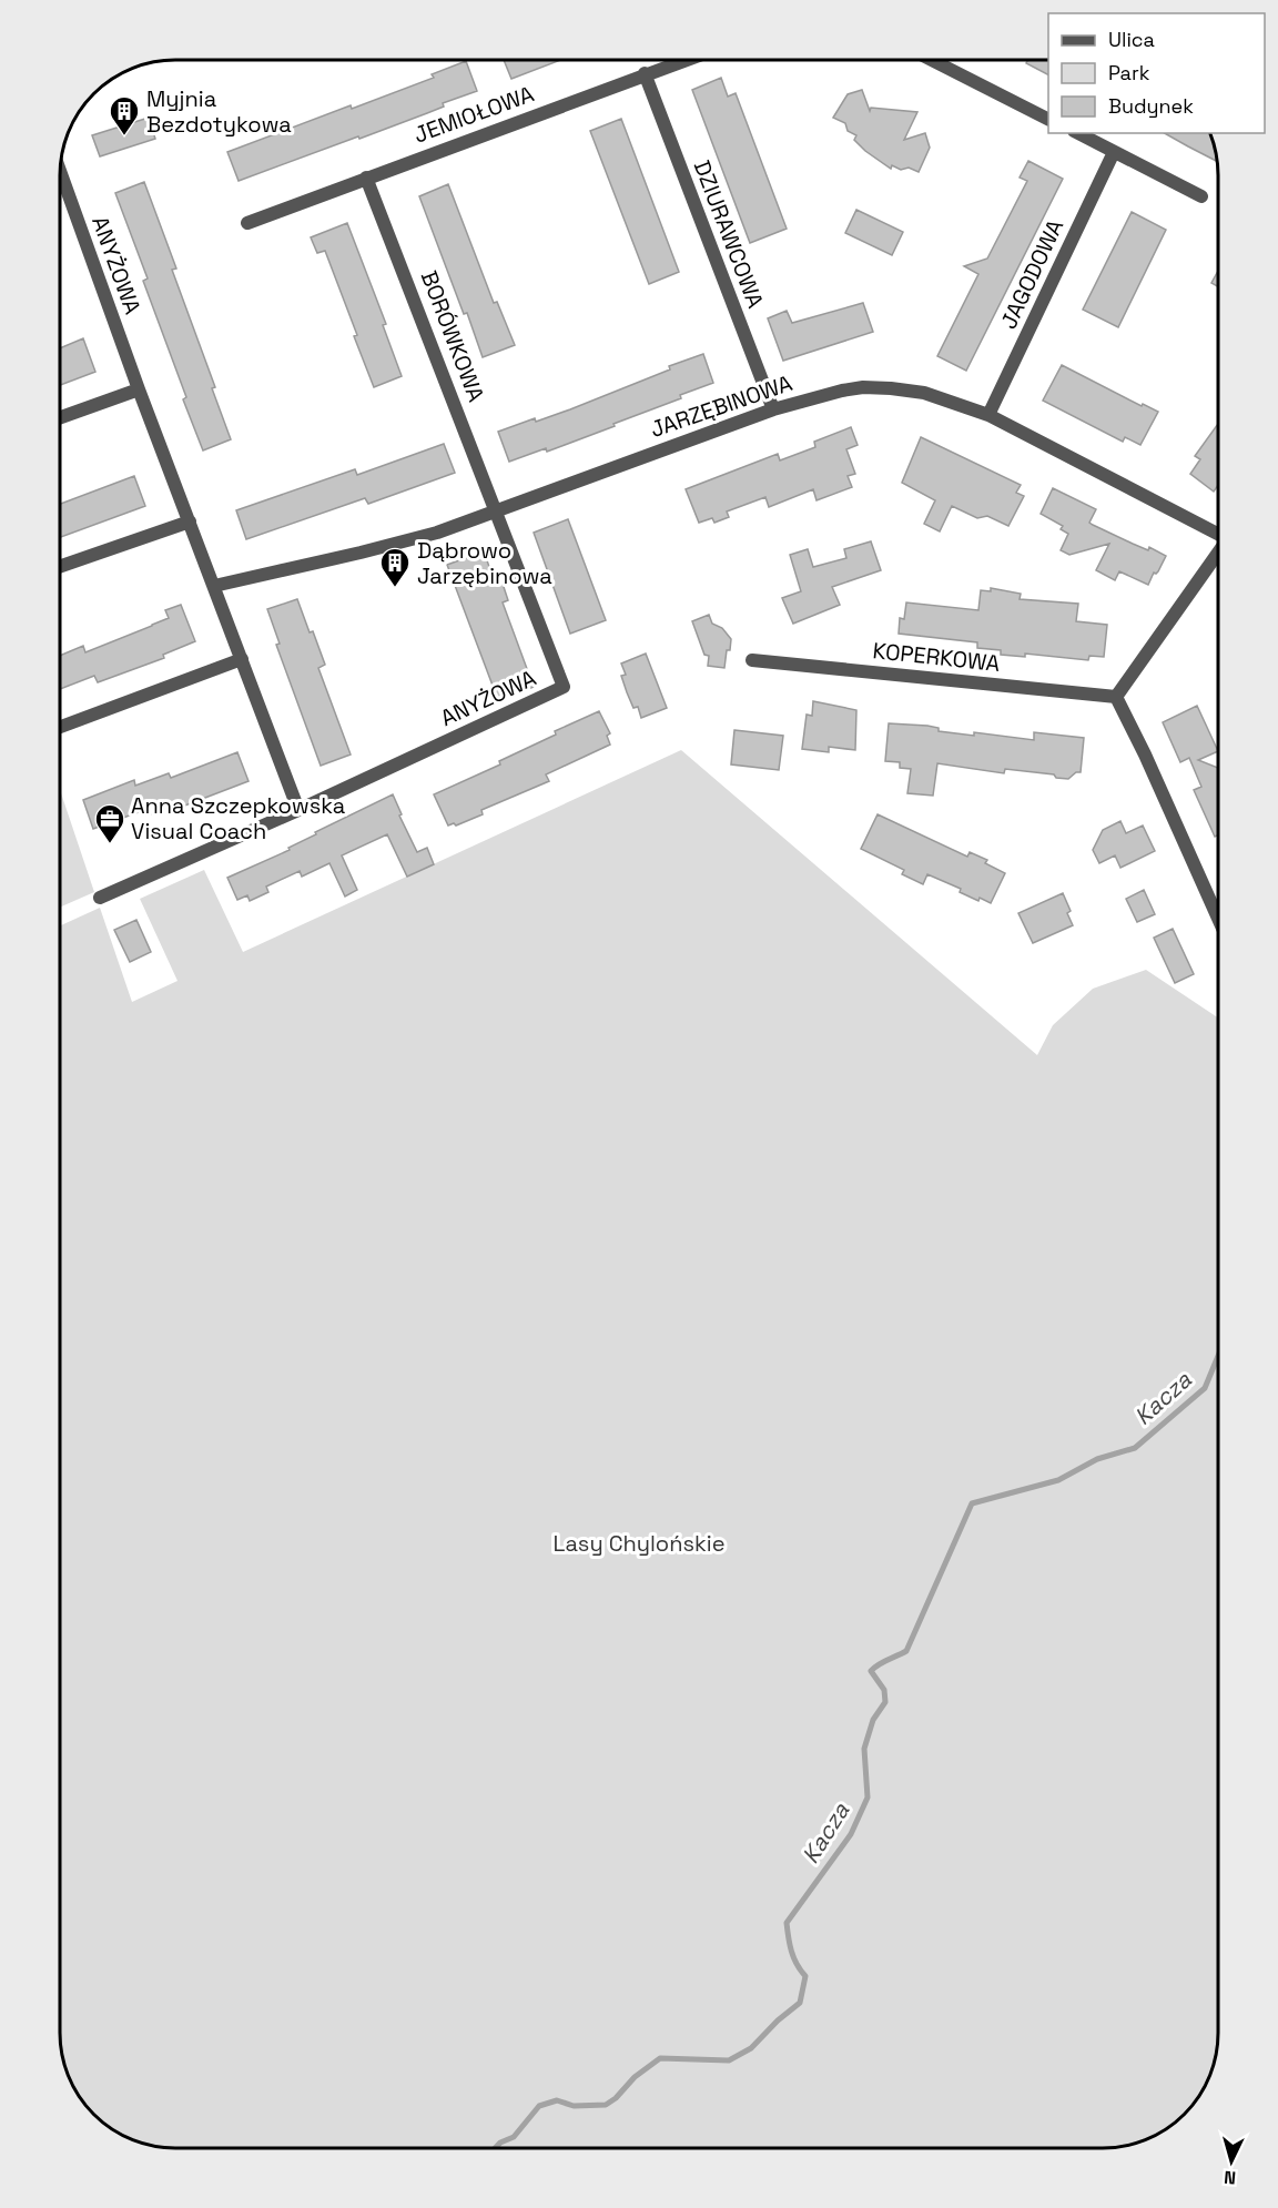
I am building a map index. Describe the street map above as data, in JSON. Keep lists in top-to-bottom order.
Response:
{
  "streets": {
    "street": [
      "JEMIOŁOWA",
      "DZIURAWCOWA",
      "ANYŻOWA",
      "JAGODOWA",
      "BORÓWKOWA",
      "JARZĘBINOWA",
      "KOPERKOWA"
    ]
  },
  "crossings": [
    ["JEMIOŁOWA", "DZIURAWCOWA"],
    ["JEMIOŁOWA", "BORÓWKOWA"],
    ["DZIURAWCOWA", "JARZĘBINOWA"],
    ["ANYŻOWA", "BORÓWKOWA"],
    ["ANYŻOWA", "JARZĘBINOWA"],
    ["JAGODOWA", "JARZĘBINOWA"],
    ["BORÓWKOWA", "JARZĘBINOWA"]
  ],
  "water": ["Kacza"],
  "parks": ["Lasy Chylońskie"],
  "places": {
    "building": ["Myjnia Bezdotykowa", "Dąbrowo Jarzębinowa"],
    "office": ["Anna Szczepkowska Visual Coach"]
  },
  "legend": ["Ulica", "Park", "Budynek"],
  "north": "bottom"
}
